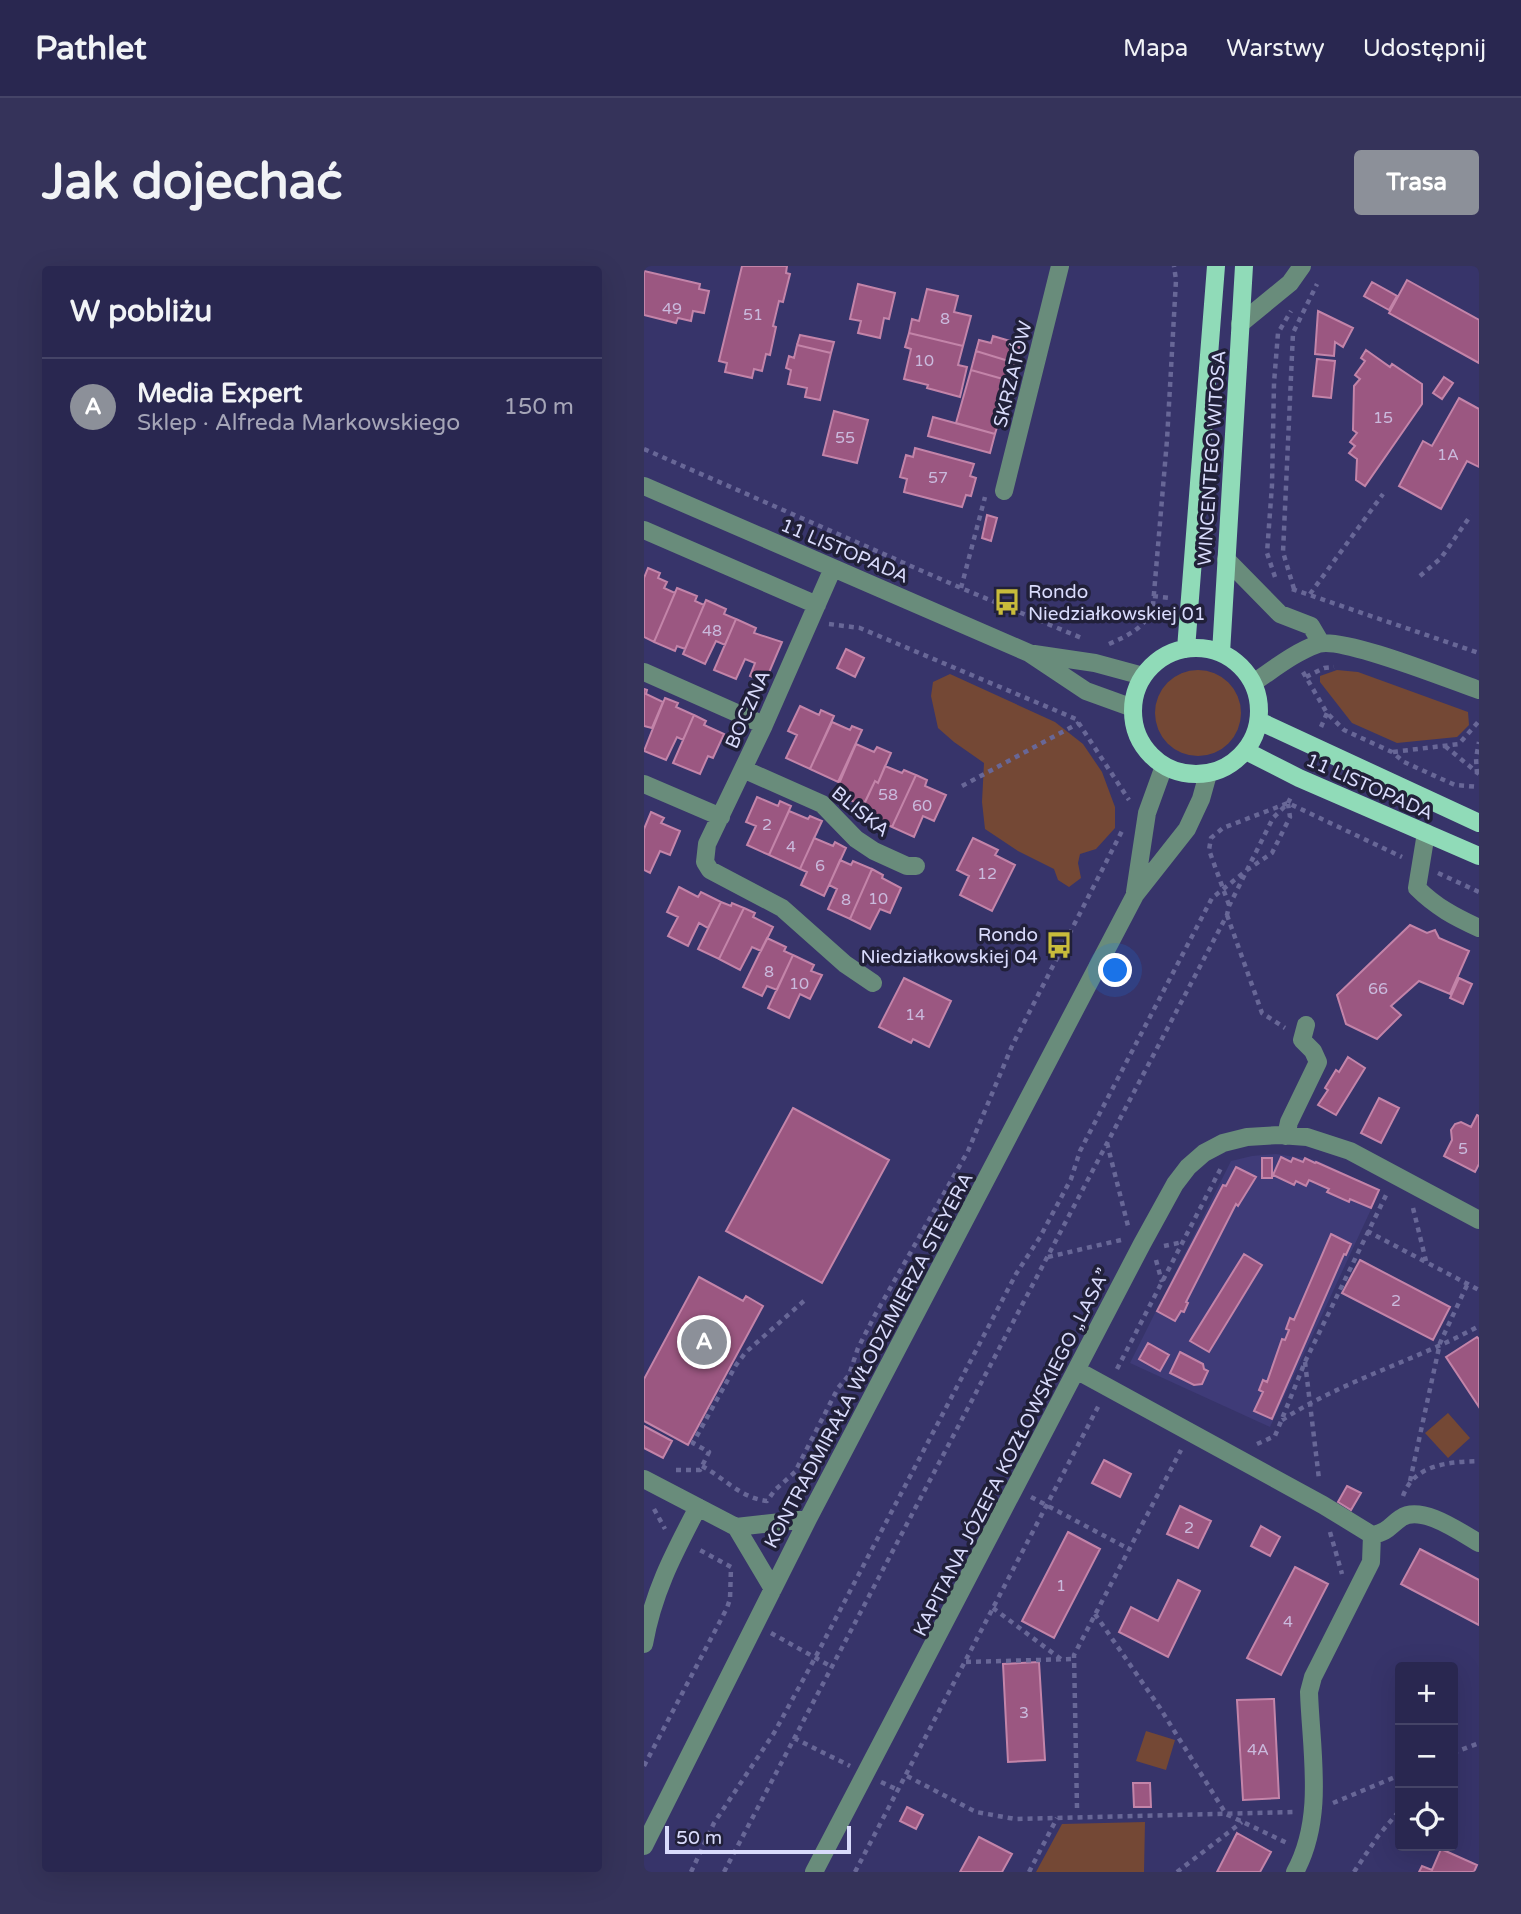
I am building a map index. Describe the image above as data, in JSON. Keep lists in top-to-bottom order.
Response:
{
  "streets": {
    "main road": ["WINCENTEGO WITOSA", "11 LISTOPADA"],
    "street": [
      "SKRZATÓW",
      "BOCZNA",
      "BLISKA",
      "KONTRADMIRAŁA WŁODZIMIERZA STEYERA",
      "KAPITANA JÓZEFA KOZŁOWSKIEGO „LASA”"
    ]
  },
  "crossings": [
    ["WINCENTEGO WITOSA", "11 LISTOPADA"],
    ["WINCENTEGO WITOSA", "KONTRADMIRAŁA WŁODZIMIERZA STEYERA"],
    ["11 LISTOPADA", "BOCZNA"],
    ["11 LISTOPADA", "KONTRADMIRAŁA WŁODZIMIERZA STEYERA"],
    ["BOCZNA", "BLISKA"]
  ],
  "places": {
    "bus stop": ["Rondo Niedziałkowskiej 01", "Rondo Niedziałkowskiej 04"]
  },
  "house_numbers": [
    "49",
    "51",
    "8",
    "10",
    "15",
    "55",
    "1A",
    "57",
    "48",
    "58",
    "60",
    "2",
    "4",
    "6",
    "12",
    "10",
    "8",
    "8",
    "10",
    "66",
    "14",
    "5",
    "2",
    "2",
    "1",
    "4",
    "3",
    "4A"
  ],
  "scale_bar": "50 m",
  "page": {
    "header": "Pathlet",
    "nav": ["Mapa", "Warstwy", "Udostępnij"],
    "buttons": "Trasa",
    "title": "Jak dojechać",
    "heading": "W pobliżu",
    "list": [
      {
        "mark": "A",
        "name": "Media Expert",
        "note": "Sklep · Alfreda Markowskiego",
        "value": "150 m"
      }
    ],
    "pins": "A",
    "map_buttons": ["+", "−"],
    "scale": "50 m"
  }
}
